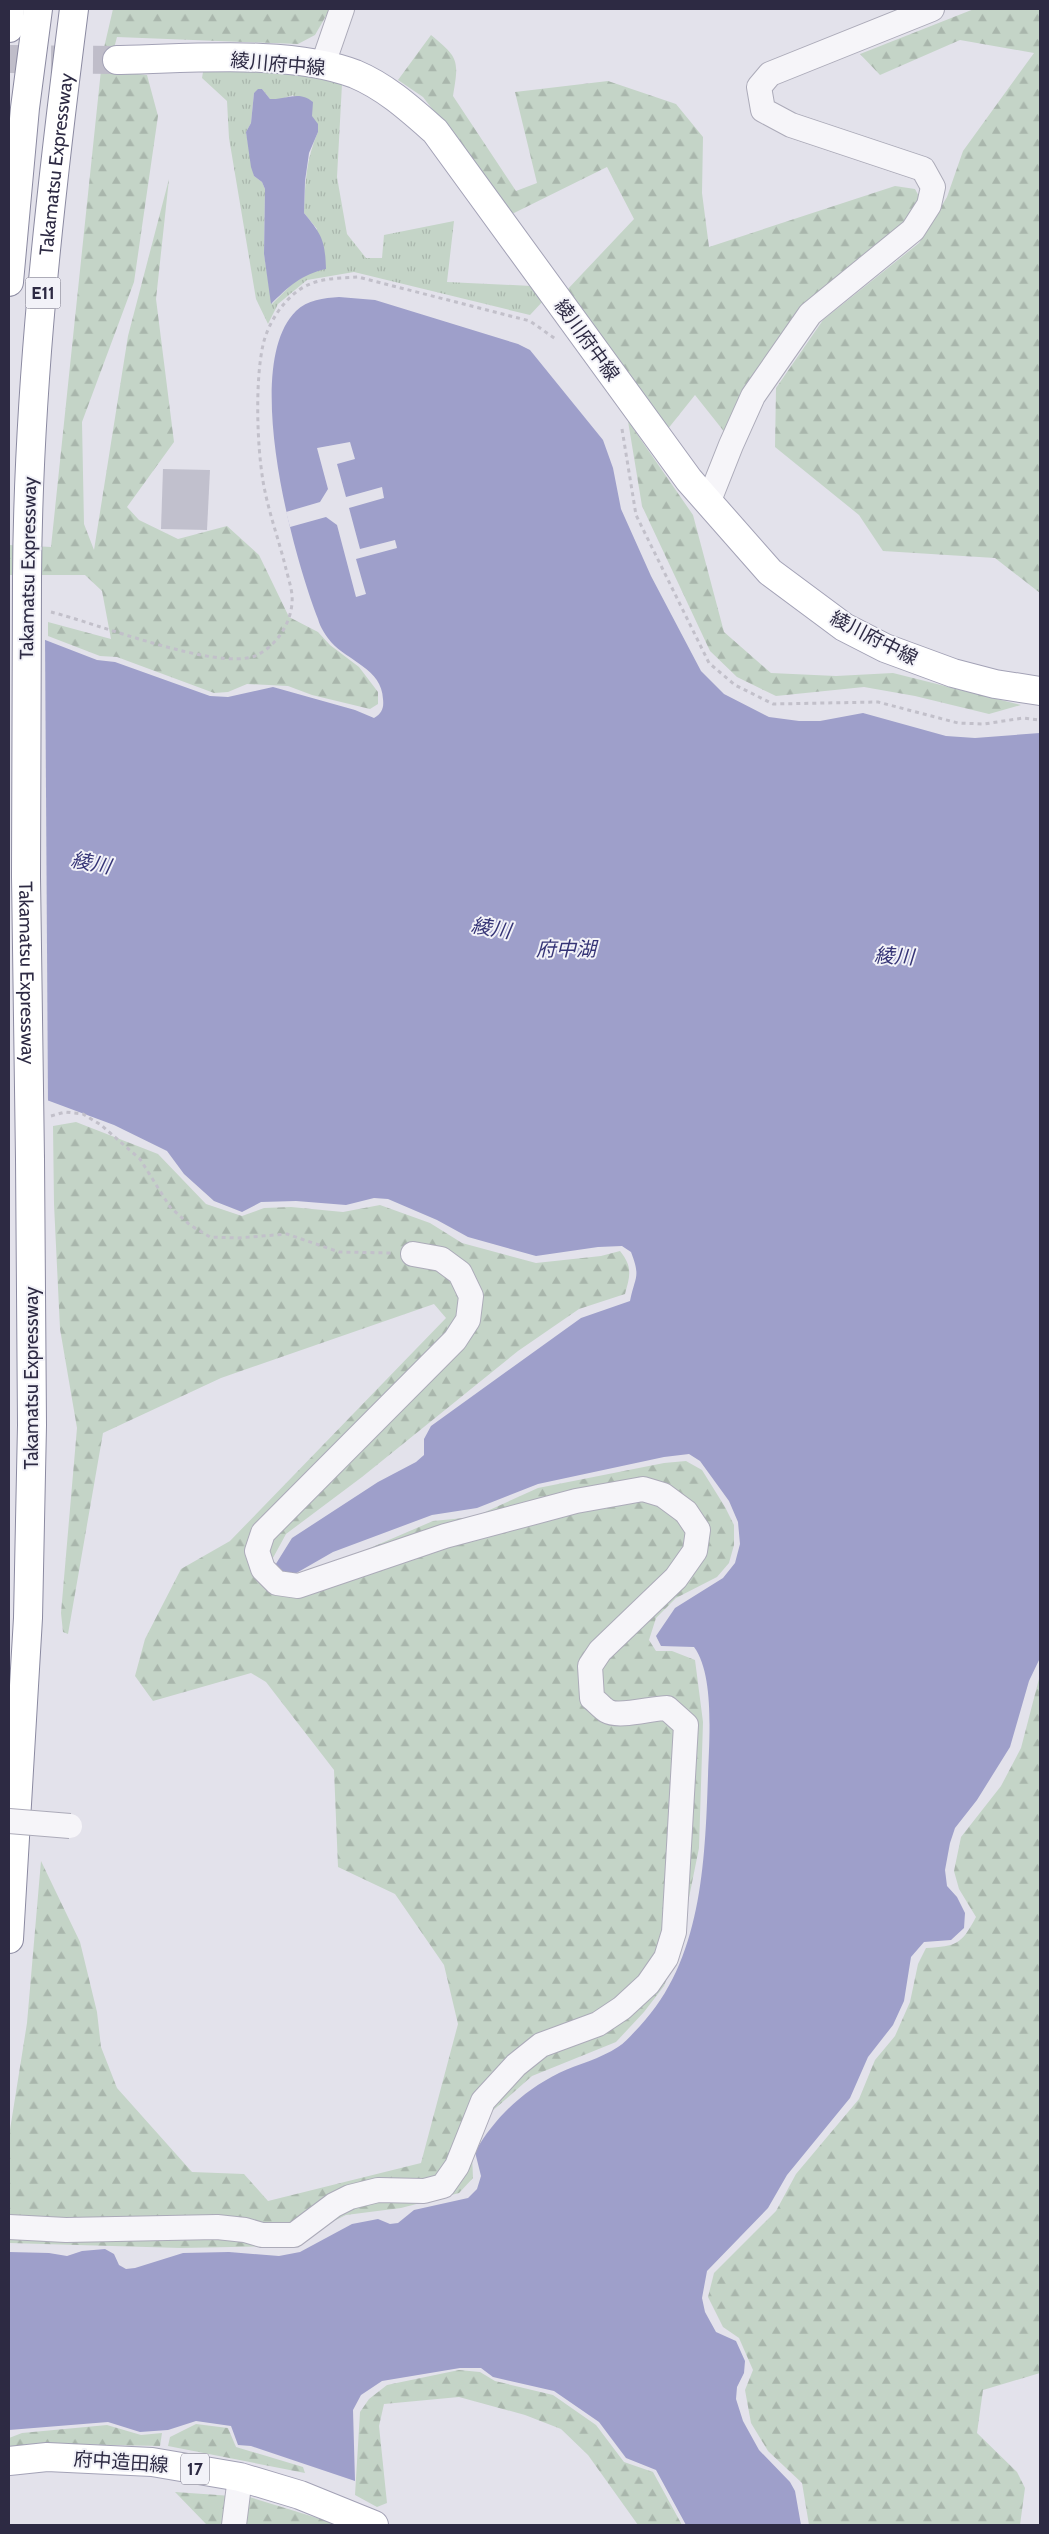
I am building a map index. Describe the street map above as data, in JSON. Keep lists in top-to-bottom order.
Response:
{
  "streets": {
    "main road": [
      "綾川府中線",
      "Takamatsu Expressway",
      "E11",
      "府中造田線",
      "17"
    ]
  },
  "water": ["綾川", "府中湖"]
}
